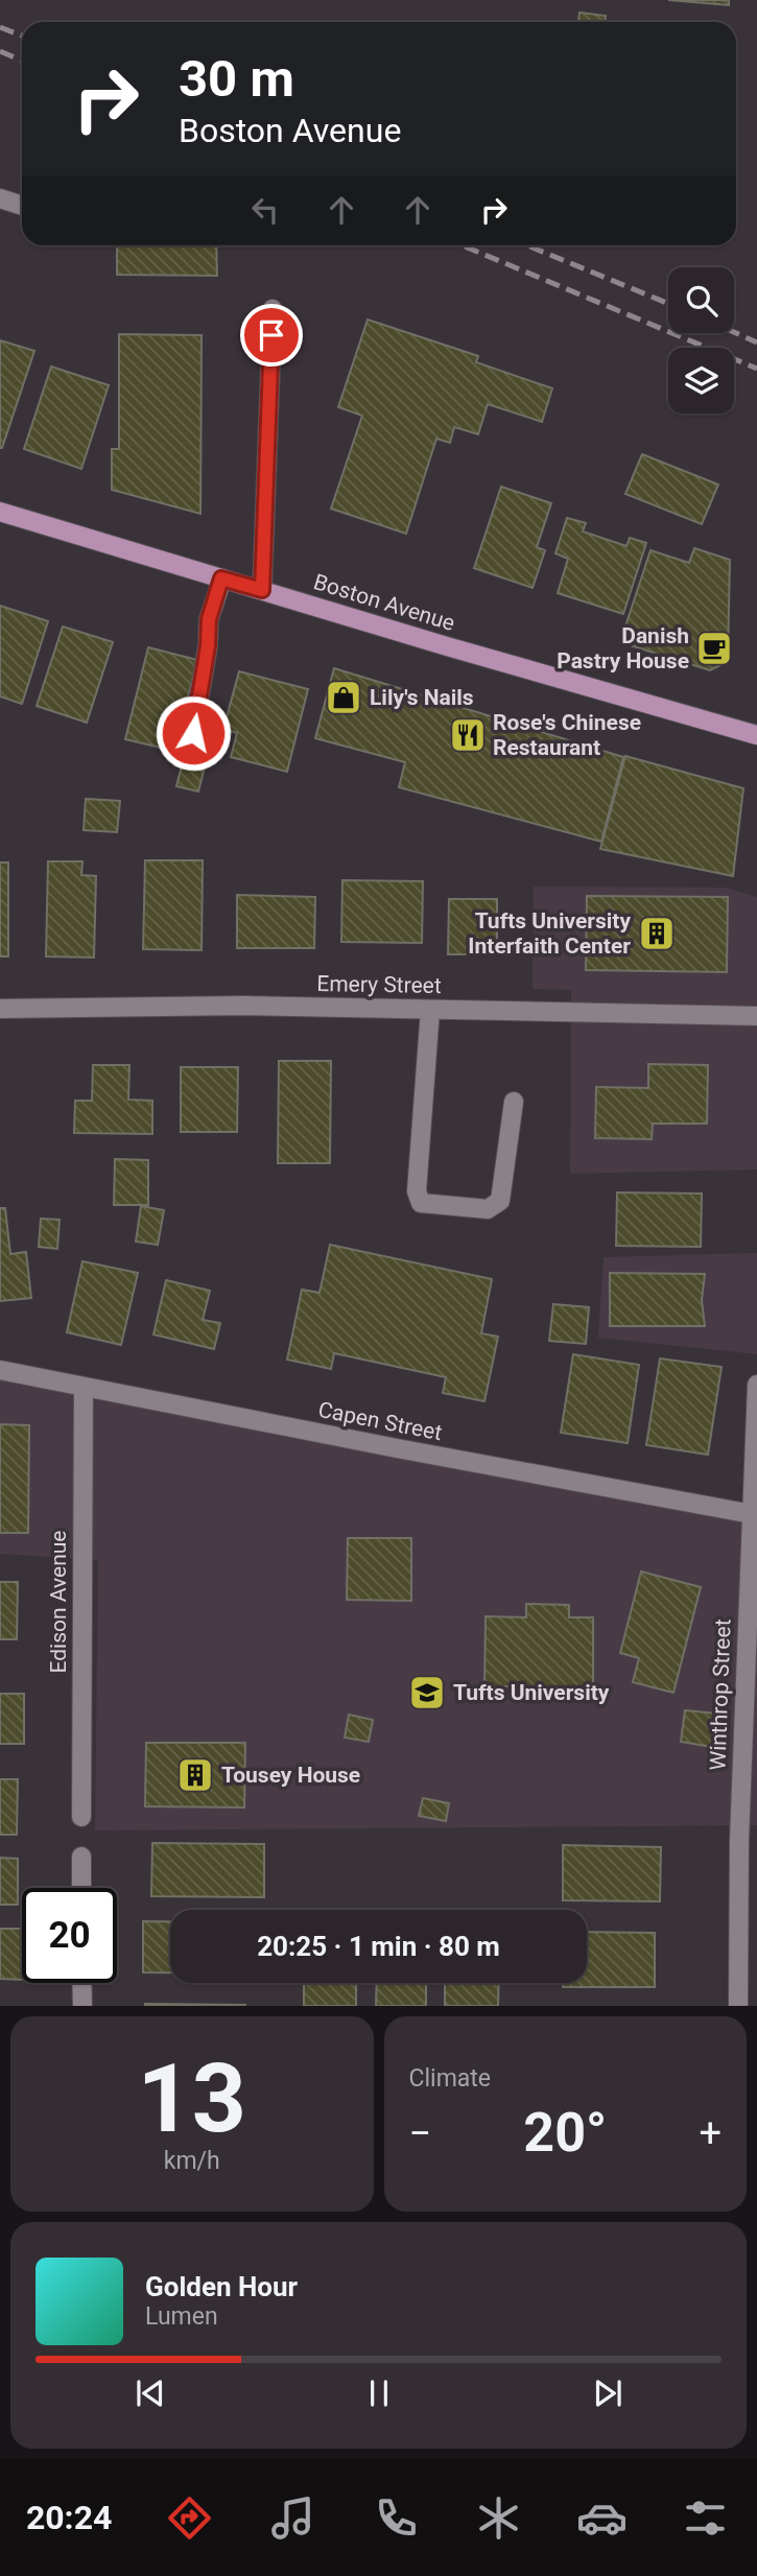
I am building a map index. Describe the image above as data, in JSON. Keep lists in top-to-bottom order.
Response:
{
  "streets": {
    "main road": ["Boston Avenue"],
    "street": [
      "Emery Street",
      "Capen Street",
      "Edison Avenue",
      "Winthrop Street"
    ]
  },
  "crossings": [
    ["Capen Street", "Edison Avenue"],
    ["Capen Street", "Winthrop Street"]
  ],
  "places": {
    "cafe": ["Danish Pastry House"],
    "shop": ["Lily's Nails"],
    "restaurant": ["Rose's Chinese Restaurant"],
    "building": ["Tufts University Interfaith Center", "Tousey House"],
    "school or university": ["Tufts University"]
  },
  "page": {
    "turn": ["30 m", "Boston Avenue"],
    "limit": "20",
    "trip": "20:25 · 1 min · 80 m",
    "tile": [
      ["13", "km/h"],
      "Climate"
    ],
    "heat": ["−", "20°", "+"],
    "song": ["Golden Hour", "Lumen"],
    "tabs": "20:24"
  }
}
